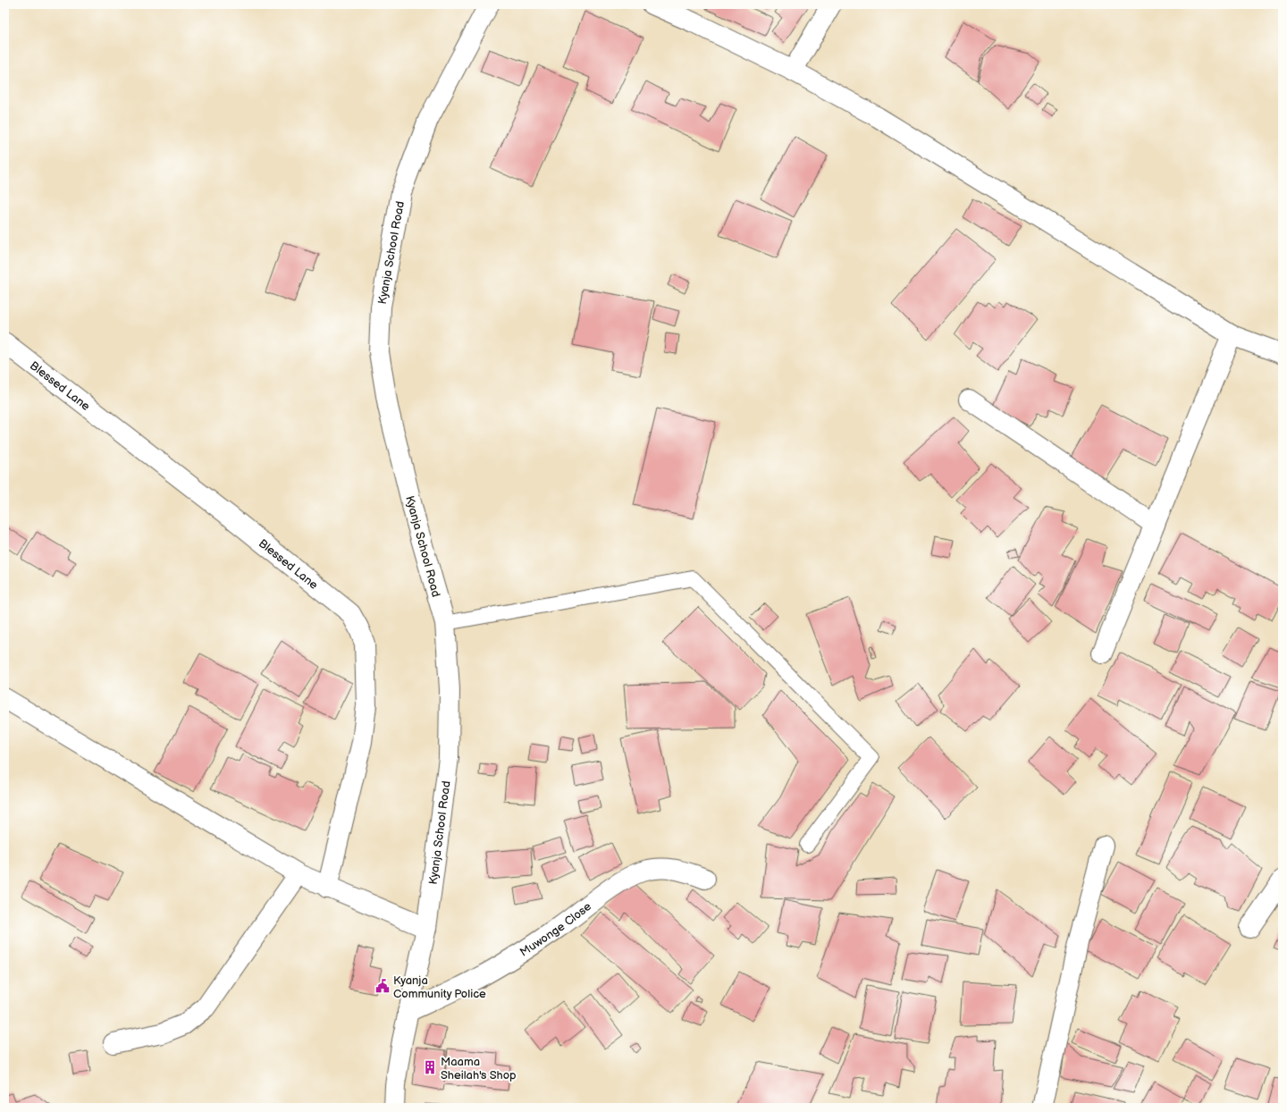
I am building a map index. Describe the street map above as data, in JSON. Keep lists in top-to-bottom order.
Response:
{
  "streets": {
    "street": ["Kyanja School Road", "Blessed Lane", "Muwonge Close"]
  },
  "crossings": [
    ["Kyanja School Road", "Muwonge Close"]
  ],
  "places": {
    "public building": ["Kyanja Community Police"],
    "building": ["Maama Sheilah's Shop"]
  }
}
